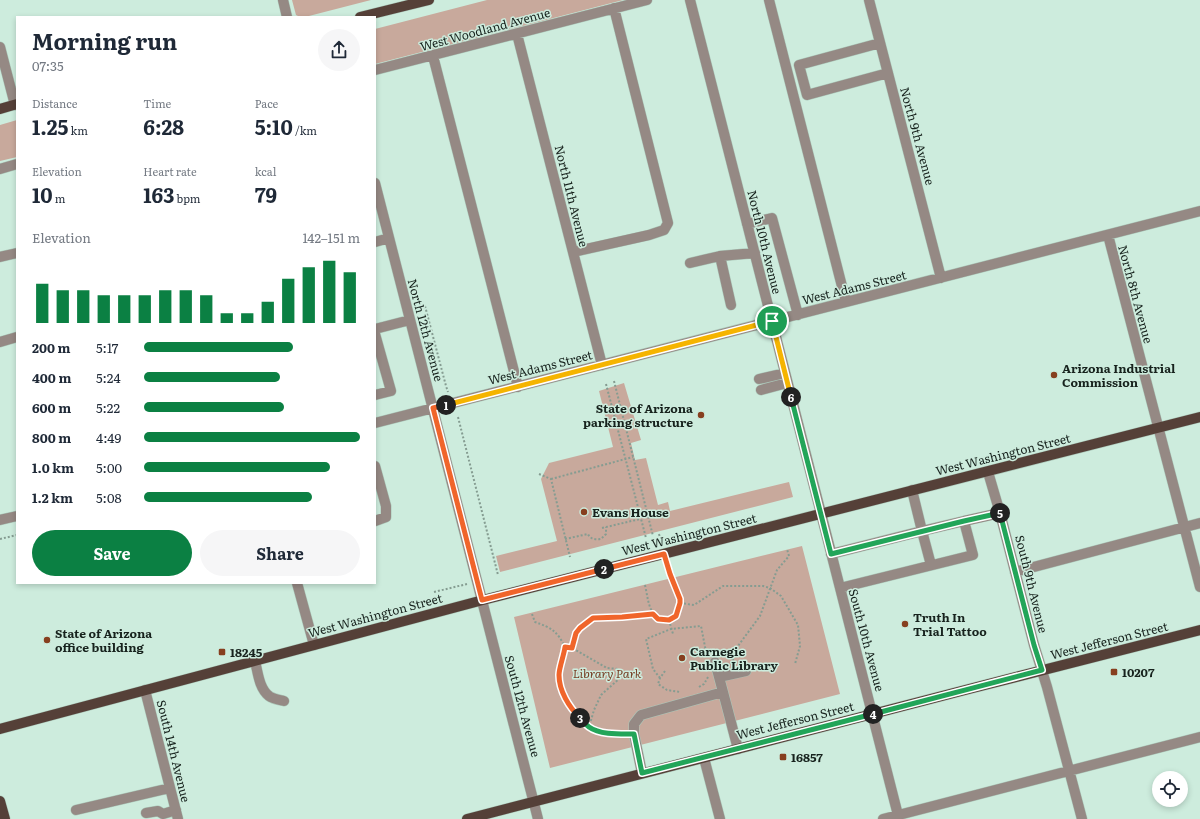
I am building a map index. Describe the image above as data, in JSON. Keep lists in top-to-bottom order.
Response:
{
  "streets": {
    "main road": ["West Washington Street", "West Jefferson Street"],
    "street": [
      "West Woodland Avenue",
      "North 9th Avenue",
      "North 11th Avenue",
      "North 10th Avenue",
      "West Adams Street",
      "North 8th Avenue",
      "North 12th Avenue",
      "South 9th Avenue",
      "South 10th Avenue",
      "South 12th Avenue",
      "South 14th Avenue"
    ]
  },
  "crossings": [
    ["West Woodland Avenue", "North 11th Avenue"],
    ["North 9th Avenue", "West Adams Street"],
    ["North 11th Avenue", "West Adams Street"],
    ["North 10th Avenue", "West Adams Street"],
    ["North 10th Avenue", "West Washington Street"],
    ["North 10th Avenue", "South 10th Avenue"],
    ["West Adams Street", "North 8th Avenue"],
    ["West Adams Street", "North 12th Avenue"],
    ["North 8th Avenue", "West Washington Street"],
    ["North 12th Avenue", "West Washington Street"],
    ["North 12th Avenue", "South 12th Avenue"],
    ["West Washington Street", "South 9th Avenue"],
    ["West Washington Street", "South 10th Avenue"],
    ["West Washington Street", "South 12th Avenue"],
    ["West Washington Street", "South 14th Avenue"],
    ["South 9th Avenue", "West Jefferson Street"],
    ["South 10th Avenue", "West Jefferson Street"],
    ["West Jefferson Street", "South 12th Avenue"]
  ],
  "parks": ["Library Park"],
  "places": {
    "other": [
      "Arizona Industrial Commission",
      "State of Arizona parking structure",
      "Evans House",
      "Truth In Trial Tattoo",
      "State of Arizona office building",
      "Carnegie Public Library"
    ],
    "transit": ["18245", "10207", "16857"]
  },
  "page": {
    "heading": ["Morning run", "07:35"],
    "stats": [
      ["Distance", "1.25 km"],
      ["Time", "6:28"],
      ["Pace", "5:10 /km"],
      ["Elevation", "10 m"],
      ["Heart rate", "163 bpm"],
      ["kcal", "79"]
    ],
    "chart": ["Elevation", "142–151 m"],
    "list": [
      {
        "name": "200 m",
        "note": "5:17"
      },
      {
        "name": "400 m",
        "note": "5:24"
      },
      {
        "name": "600 m",
        "note": "5:22"
      },
      {
        "name": "800 m",
        "note": "4:49"
      },
      {
        "name": "1.0 km",
        "note": "5:00"
      },
      {
        "name": "1.2 km",
        "note": "5:08"
      }
    ],
    "pins": [
      "6",
      "1",
      "5",
      "2",
      "4",
      "3"
    ],
    "buttons": ["Save", "Share"]
  }
}
